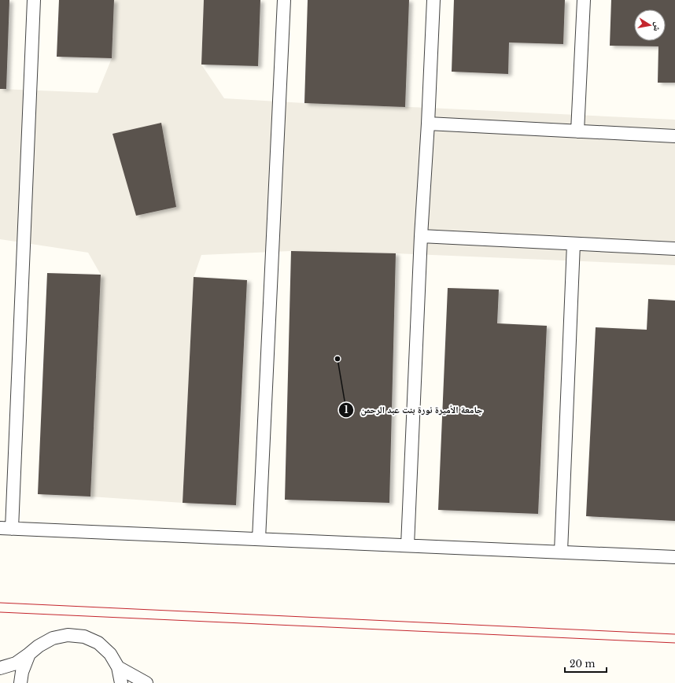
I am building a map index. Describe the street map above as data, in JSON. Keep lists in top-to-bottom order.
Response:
{
  "places": ["جامعة الأميرة نورة بنت عبد الرحمن"],
  "scale_bar": "20 m",
  "north": "right"
}
